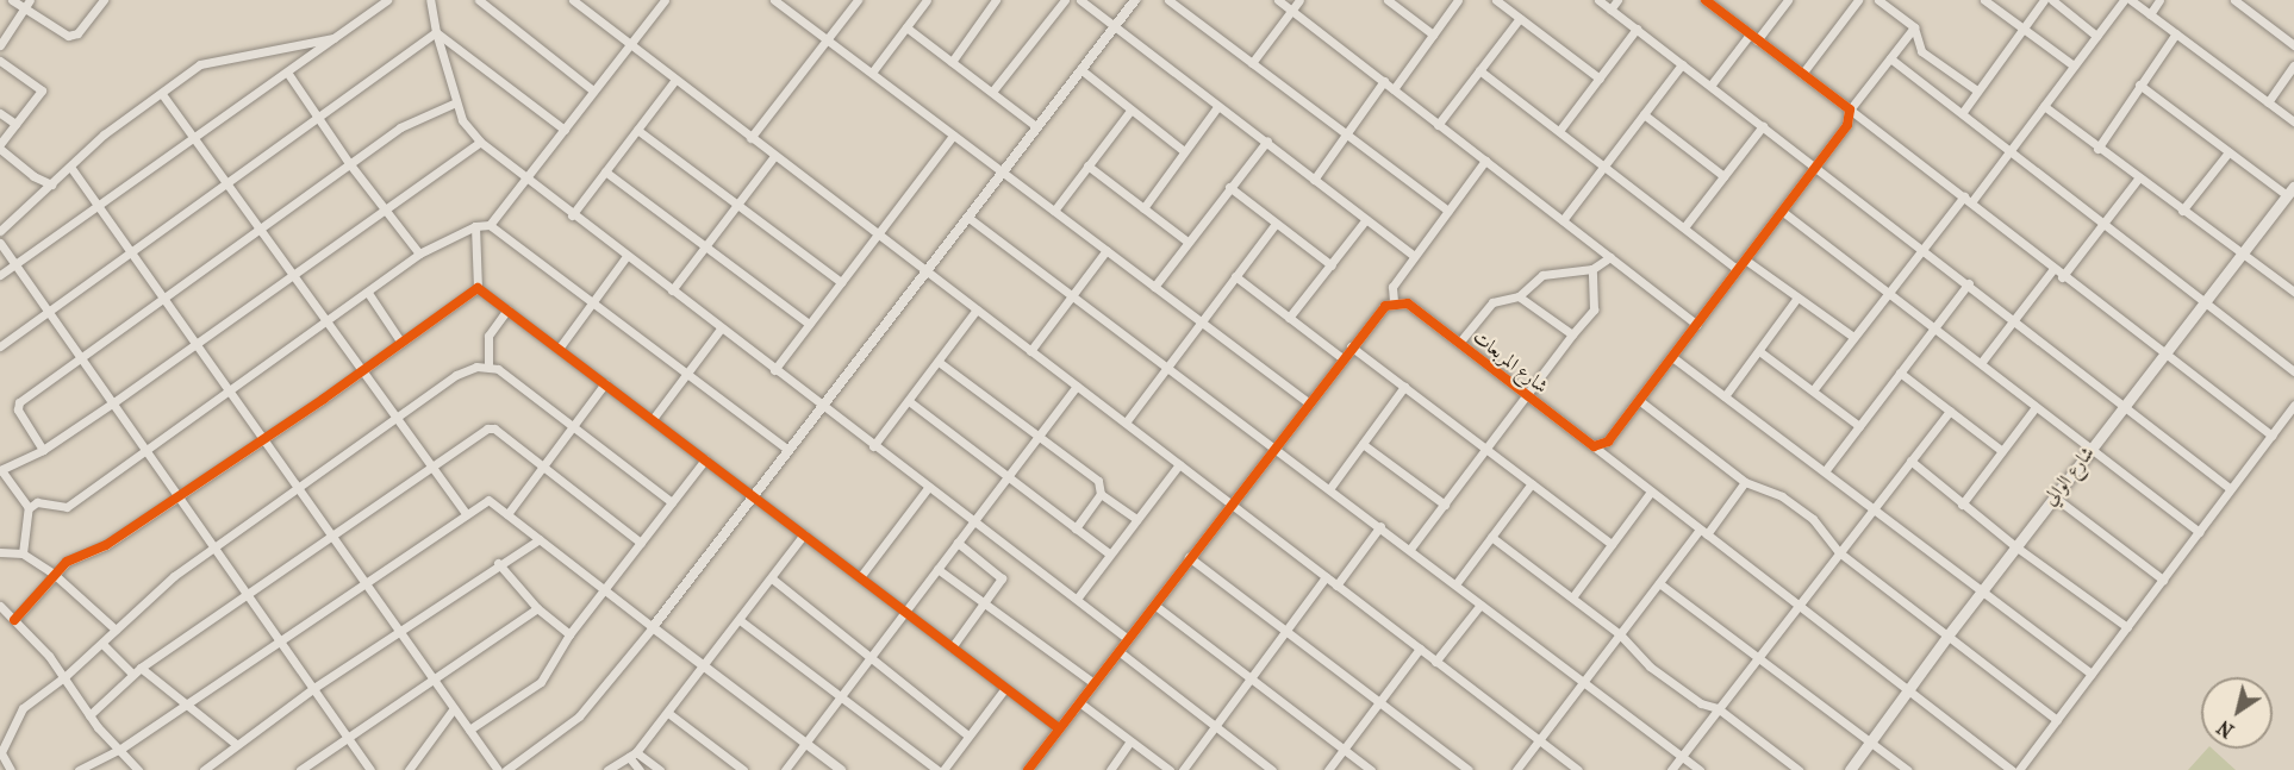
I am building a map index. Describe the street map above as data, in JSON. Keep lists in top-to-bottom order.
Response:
{
  "streets": {
    "main road": ["شارع الوالي"],
    "street": ["شارع المربعات"]
  },
  "north": "bottom left"
}
